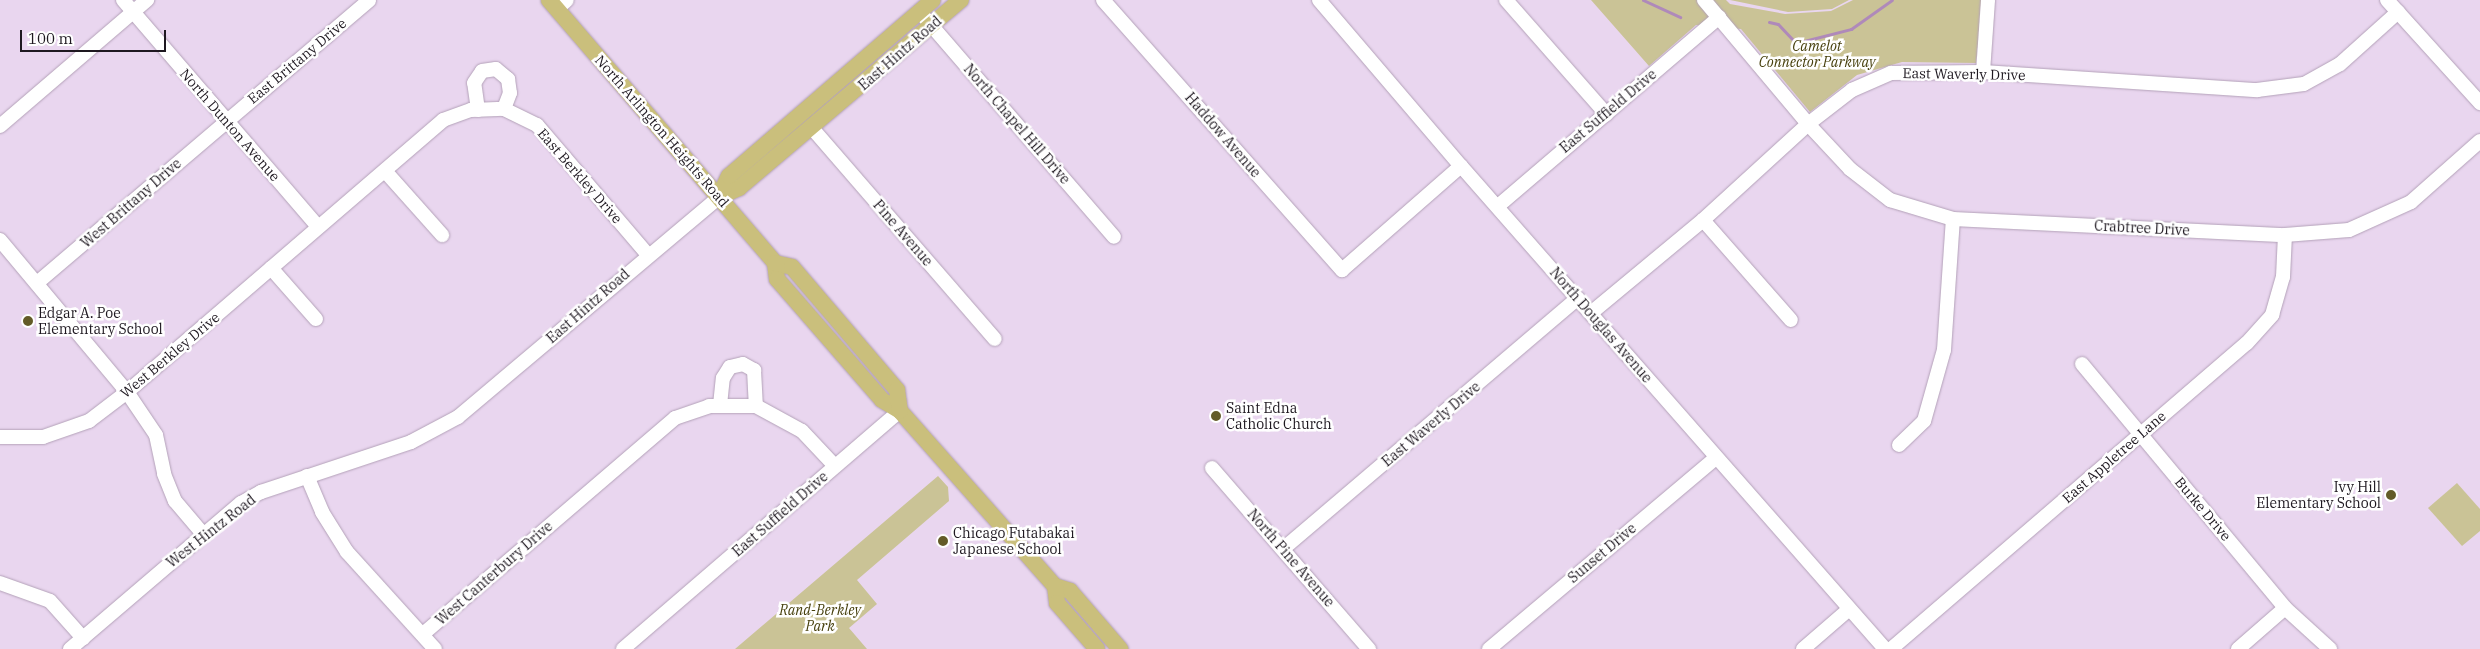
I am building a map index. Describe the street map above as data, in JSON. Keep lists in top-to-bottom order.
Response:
{
  "streets": {
    "main road": ["East Hintz Road", "North Arlington Heights Road"],
    "street": [
      "East Brittany Drive",
      "East Waverly Drive",
      "East Suffield Drive",
      "North Chapel Hill Drive",
      "North Dunton Avenue",
      "Haddow Avenue",
      "East Berkley Drive",
      "West Brittany Drive",
      "Crabtree Drive",
      "Pine Avenue",
      "North Douglas Avenue",
      "West Berkley Drive",
      "East Appletree Lane",
      "Burke Drive",
      "West Hintz Road",
      "Sunset Drive",
      "North Pine Avenue",
      "West Canterbury Drive"
    ]
  },
  "crossings": [
    ["East Hintz Road", "North Chapel Hill Drive"],
    ["East Hintz Road", "North Arlington Heights Road"],
    ["East Hintz Road", "East Berkley Drive"],
    ["East Hintz Road", "Pine Avenue"],
    ["East Hintz Road", "West Hintz Road"],
    ["East Brittany Drive", "North Dunton Avenue"],
    ["East Brittany Drive", "West Brittany Drive"],
    ["East Waverly Drive", "Crabtree Drive"],
    ["East Waverly Drive", "North Douglas Avenue"],
    ["East Waverly Drive", "North Pine Avenue"],
    ["East Suffield Drive", "North Arlington Heights Road"],
    ["East Suffield Drive", "Crabtree Drive"],
    ["East Suffield Drive", "North Douglas Avenue"],
    ["North Dunton Avenue", "East Berkley Drive"],
    ["North Dunton Avenue", "West Brittany Drive"],
    ["North Dunton Avenue", "West Berkley Drive"],
    ["Haddow Avenue", "North Douglas Avenue"],
    ["East Berkley Drive", "West Berkley Drive"],
    ["Crabtree Drive", "East Appletree Lane"],
    ["North Douglas Avenue", "Sunset Drive"],
    ["East Appletree Lane", "Burke Drive"]
  ],
  "parks": ["Camelot Connector Parkway", "Rand-Berkley Park"],
  "places": [
    "Edgar A. Poe Elementary School",
    "Saint Edna Catholic Church",
    "Ivy Hill Elementary School",
    "Chicago Futabakai Japanese School"
  ],
  "scale_bar": "100 m"
}
